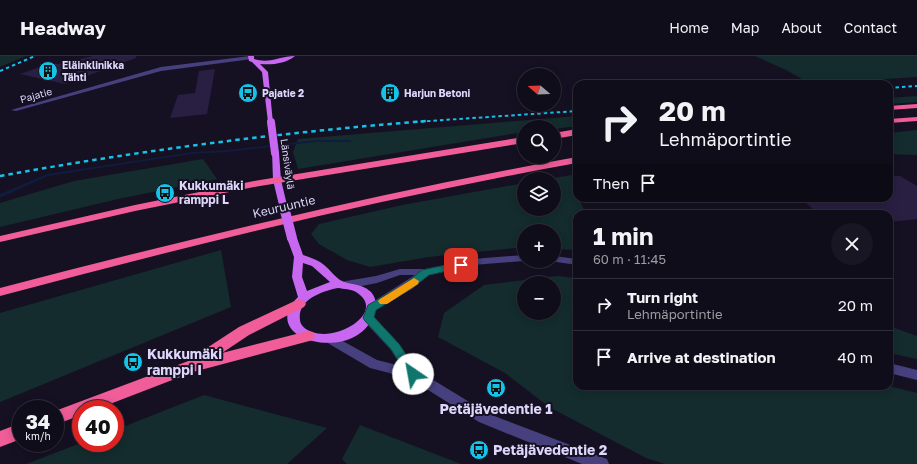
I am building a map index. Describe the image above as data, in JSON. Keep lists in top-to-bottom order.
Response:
{
  "streets": {
    "highway": ["Keuruuntie"],
    "main road": ["Länsiväylä"],
    "street": ["Pajatie"]
  },
  "places": {
    "building": ["Eläinklinikka Tähti", "Harjun Betoni"],
    "bus stop": [
      "Pajatie 2",
      "Kukkumäki ramppi L",
      "Kukkumäki ramppi I",
      "Petäjävedentie 1",
      "Petäjävedentie 2"
    ]
  },
  "north": "left",
  "page": {
    "header": "Headway",
    "nav": [
      "Home",
      "Map",
      "About",
      "Contact"
    ],
    "map_buttons": ["+", "−"],
    "turn": ["20 m", "Lehmäportintie"],
    "then": "Then",
    "heading": ["1 min", "60 m · 11:45"],
    "list": [
      {
        "name": "Turn right",
        "note": "Lehmäportintie",
        "value": "20 m"
      },
      {
        "name": "Arrive at destination",
        "value": "40 m"
      }
    ],
    "speed": "34 km/h",
    "limit": "40"
  }
}
